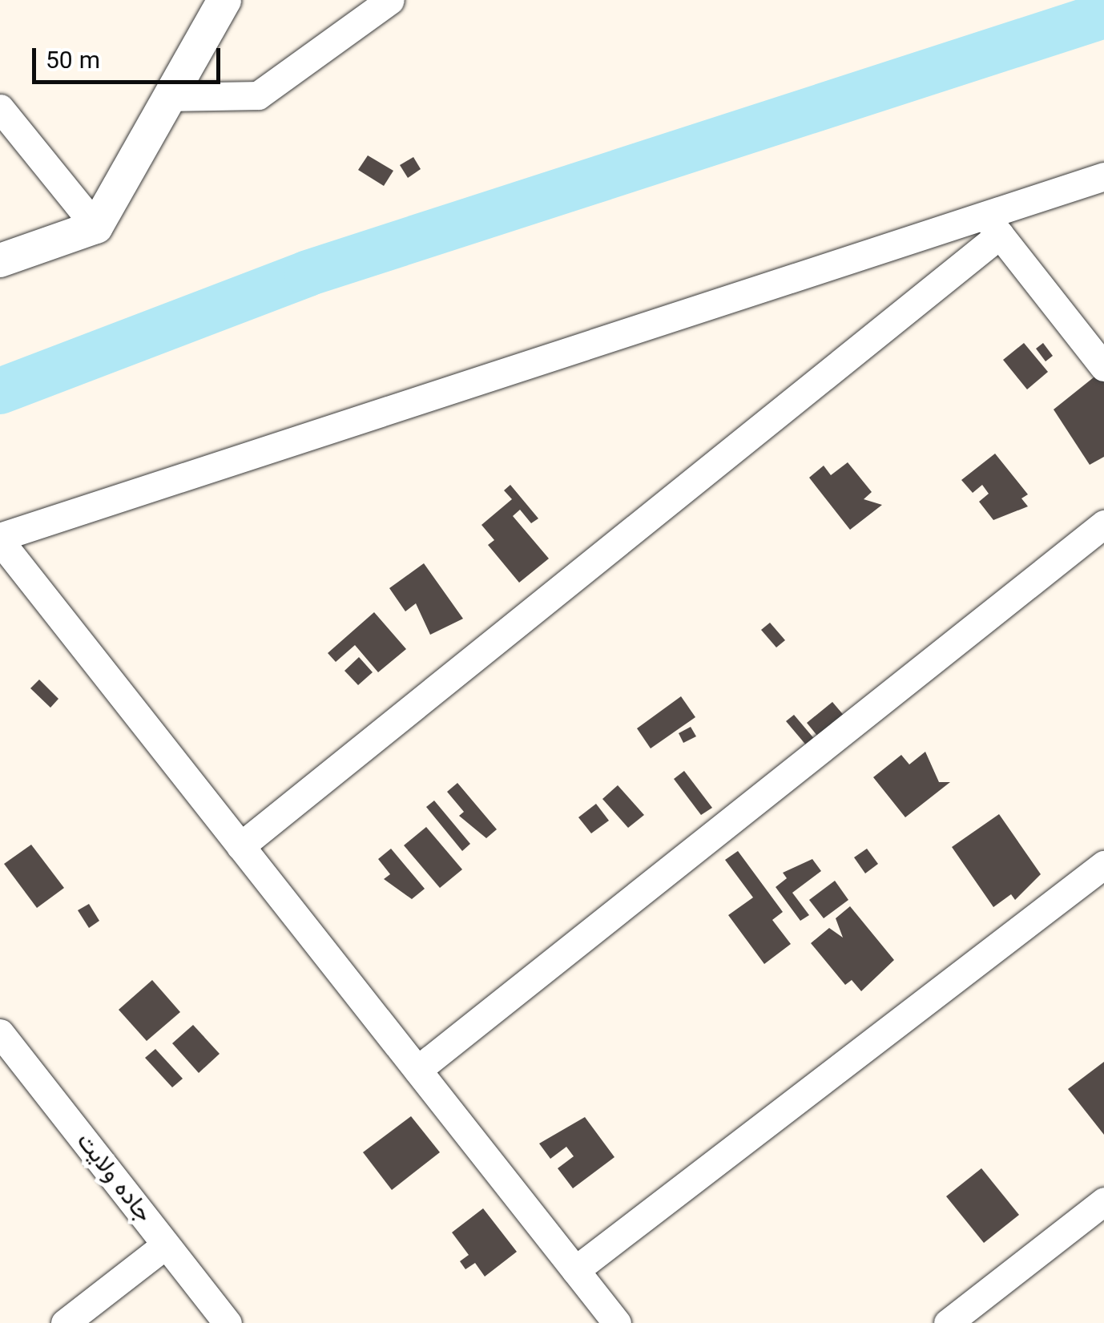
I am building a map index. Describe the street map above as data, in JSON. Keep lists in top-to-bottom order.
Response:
{
  "streets": {
    "street": ["جاده ولایت"]
  },
  "scale_bar": "50 m"
}
